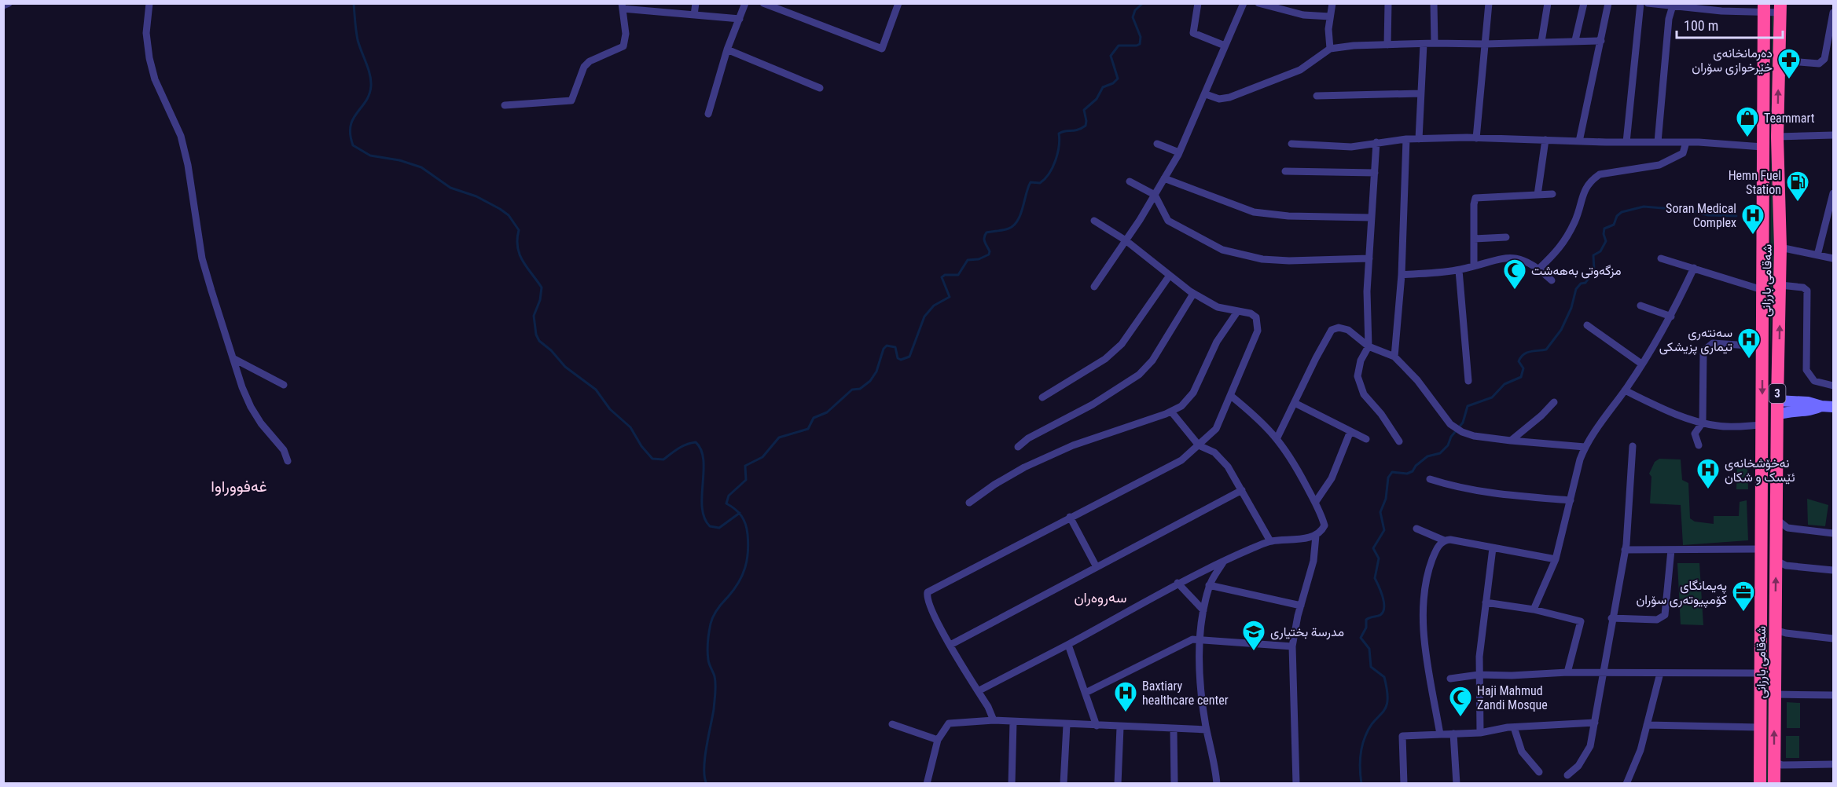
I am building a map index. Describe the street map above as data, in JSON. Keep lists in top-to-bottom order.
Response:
{
  "streets": {
    "highway": ["شەقامی بارزانی", "3"]
  },
  "districts": ["غەفووراوا", "سەروەران"],
  "places": {
    "pharmacy": ["دەرمانخانەی خێرخوازی سۆران"],
    "shop": ["Teammart"],
    "fuel station": ["Hemn Fuel Station"],
    "hospital": [
      "Soran Medical Complex",
      "سەنتەری تیماری پزیشکی",
      "نەخۆشخانەی ئێسک و شکان",
      "Baxtiary healthcare center"
    ],
    "mosque": ["مزگەوتی بەهەشت", "Haji Mahmud Zandi Mosque"],
    "office": ["پەیمانگای کۆمپیوتەری سۆران"],
    "school or university": ["مدرسة بختيارى"]
  },
  "scale_bar": "100 m"
}
